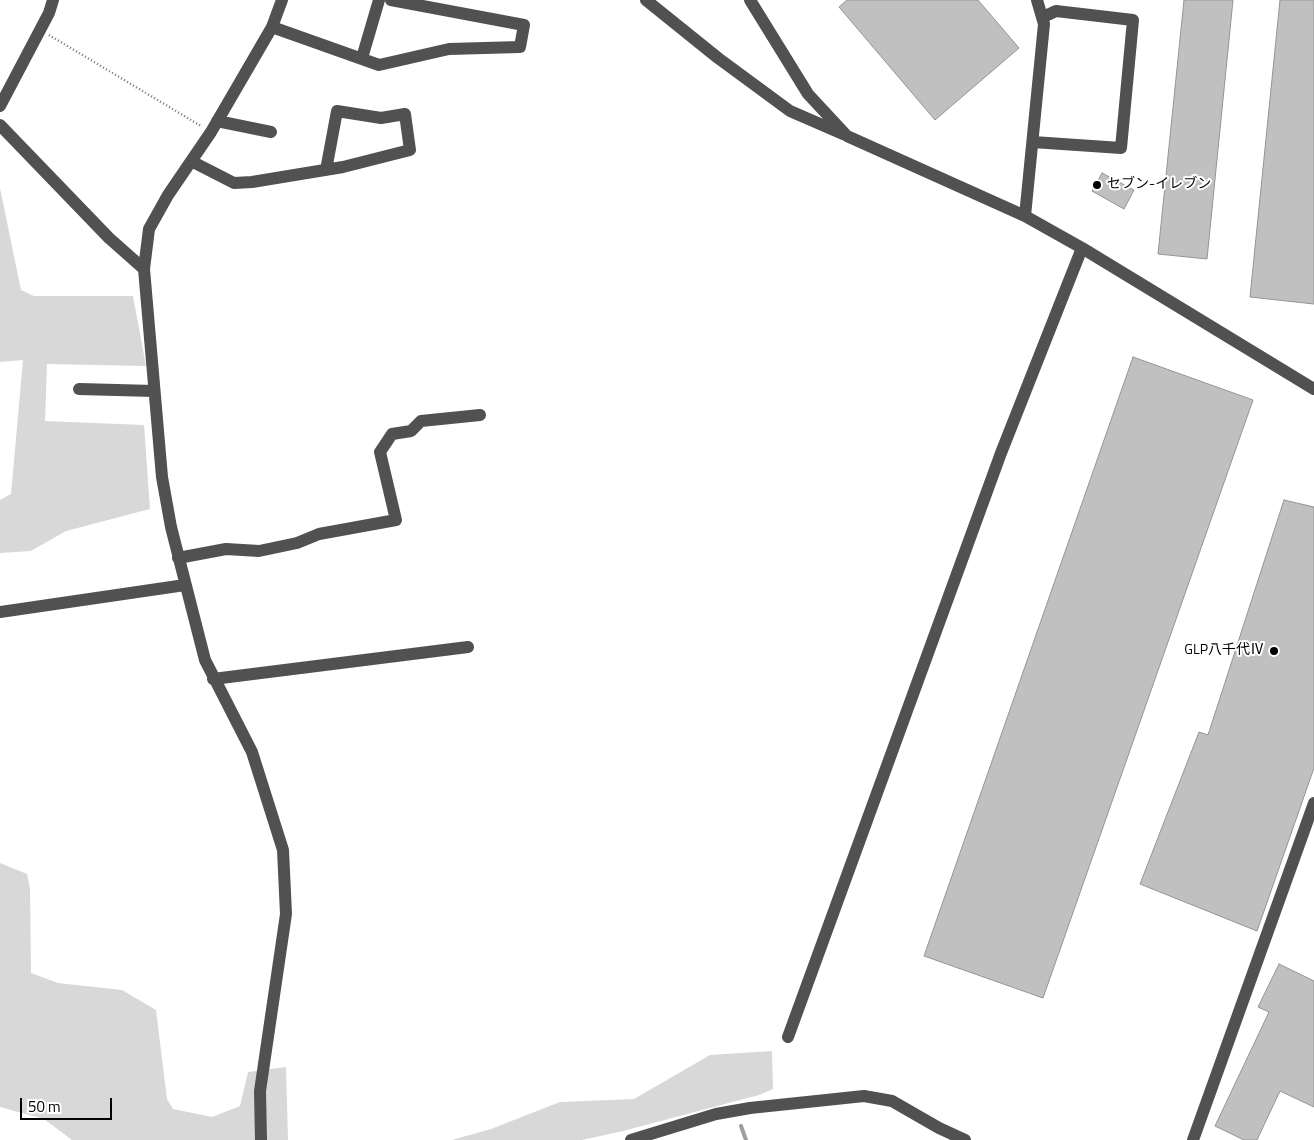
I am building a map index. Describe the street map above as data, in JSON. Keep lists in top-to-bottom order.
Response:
{
  "places": ["セブン-イレブン", "GLP八千代Ⅳ"],
  "scale_bar": "50 m"
}
